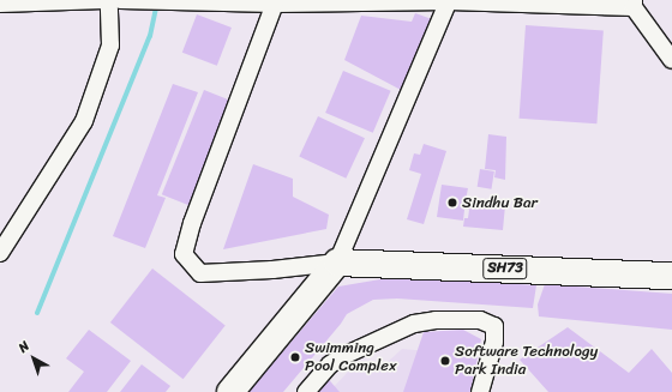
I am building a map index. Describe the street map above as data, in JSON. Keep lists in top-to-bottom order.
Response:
{
  "streets": {
    "main road": ["SH73"]
  },
  "places": ["Sindhu Bar", "Swimming Pool Complex", "Software Technology Park India"],
  "north": "top left"
}
